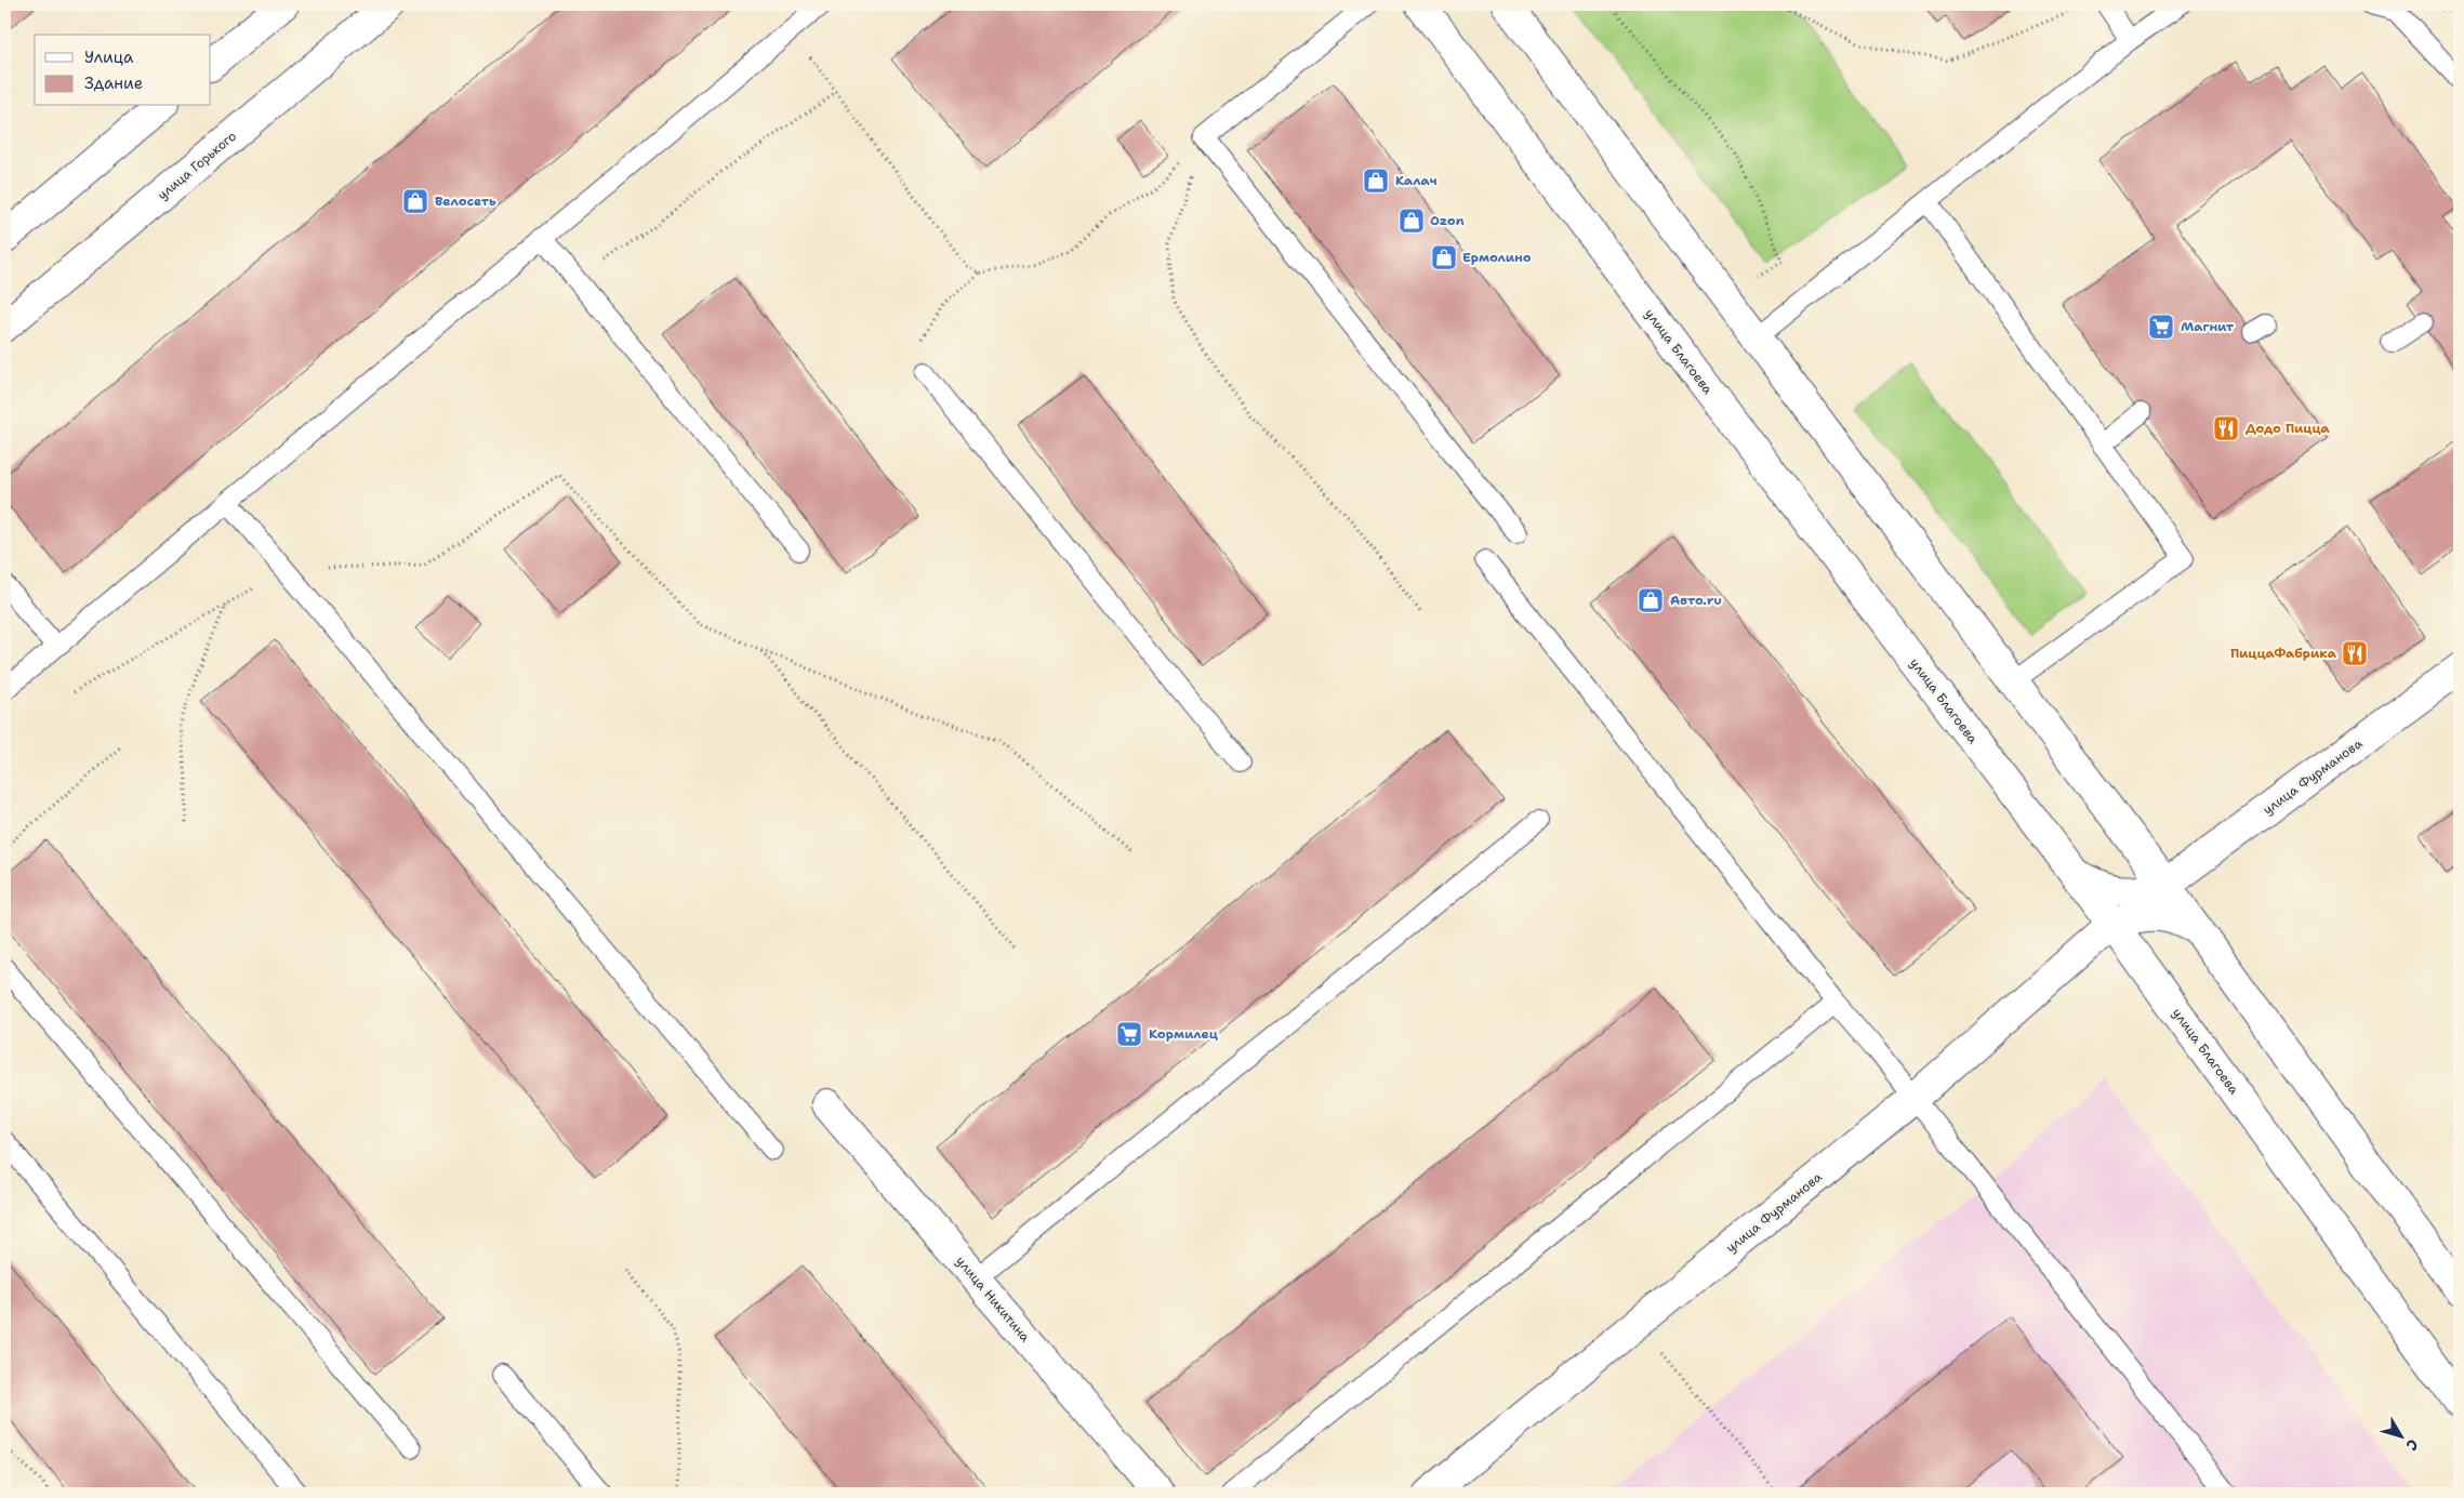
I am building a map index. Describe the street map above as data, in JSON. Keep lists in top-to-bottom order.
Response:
{
  "streets": {
    "main road": [
      "улица Горького",
      "улица Благоева",
      "улица Фурманова",
      "улица Никитина"
    ]
  },
  "crossings": [
    ["улица Благоева", "улица Фурманова"]
  ],
  "places": {
    "shop": [
      "Калач",
      "Велосеть",
      "Ozon",
      "Ермолино",
      "Авто.ru"
    ],
    "supermarket": ["Магнит", "Кормилец"],
    "restaurant": ["Додо Пицца", "ПиццаФабрика"]
  },
  "legend": ["Улица", "Здание"],
  "north": "bottom right"
}
